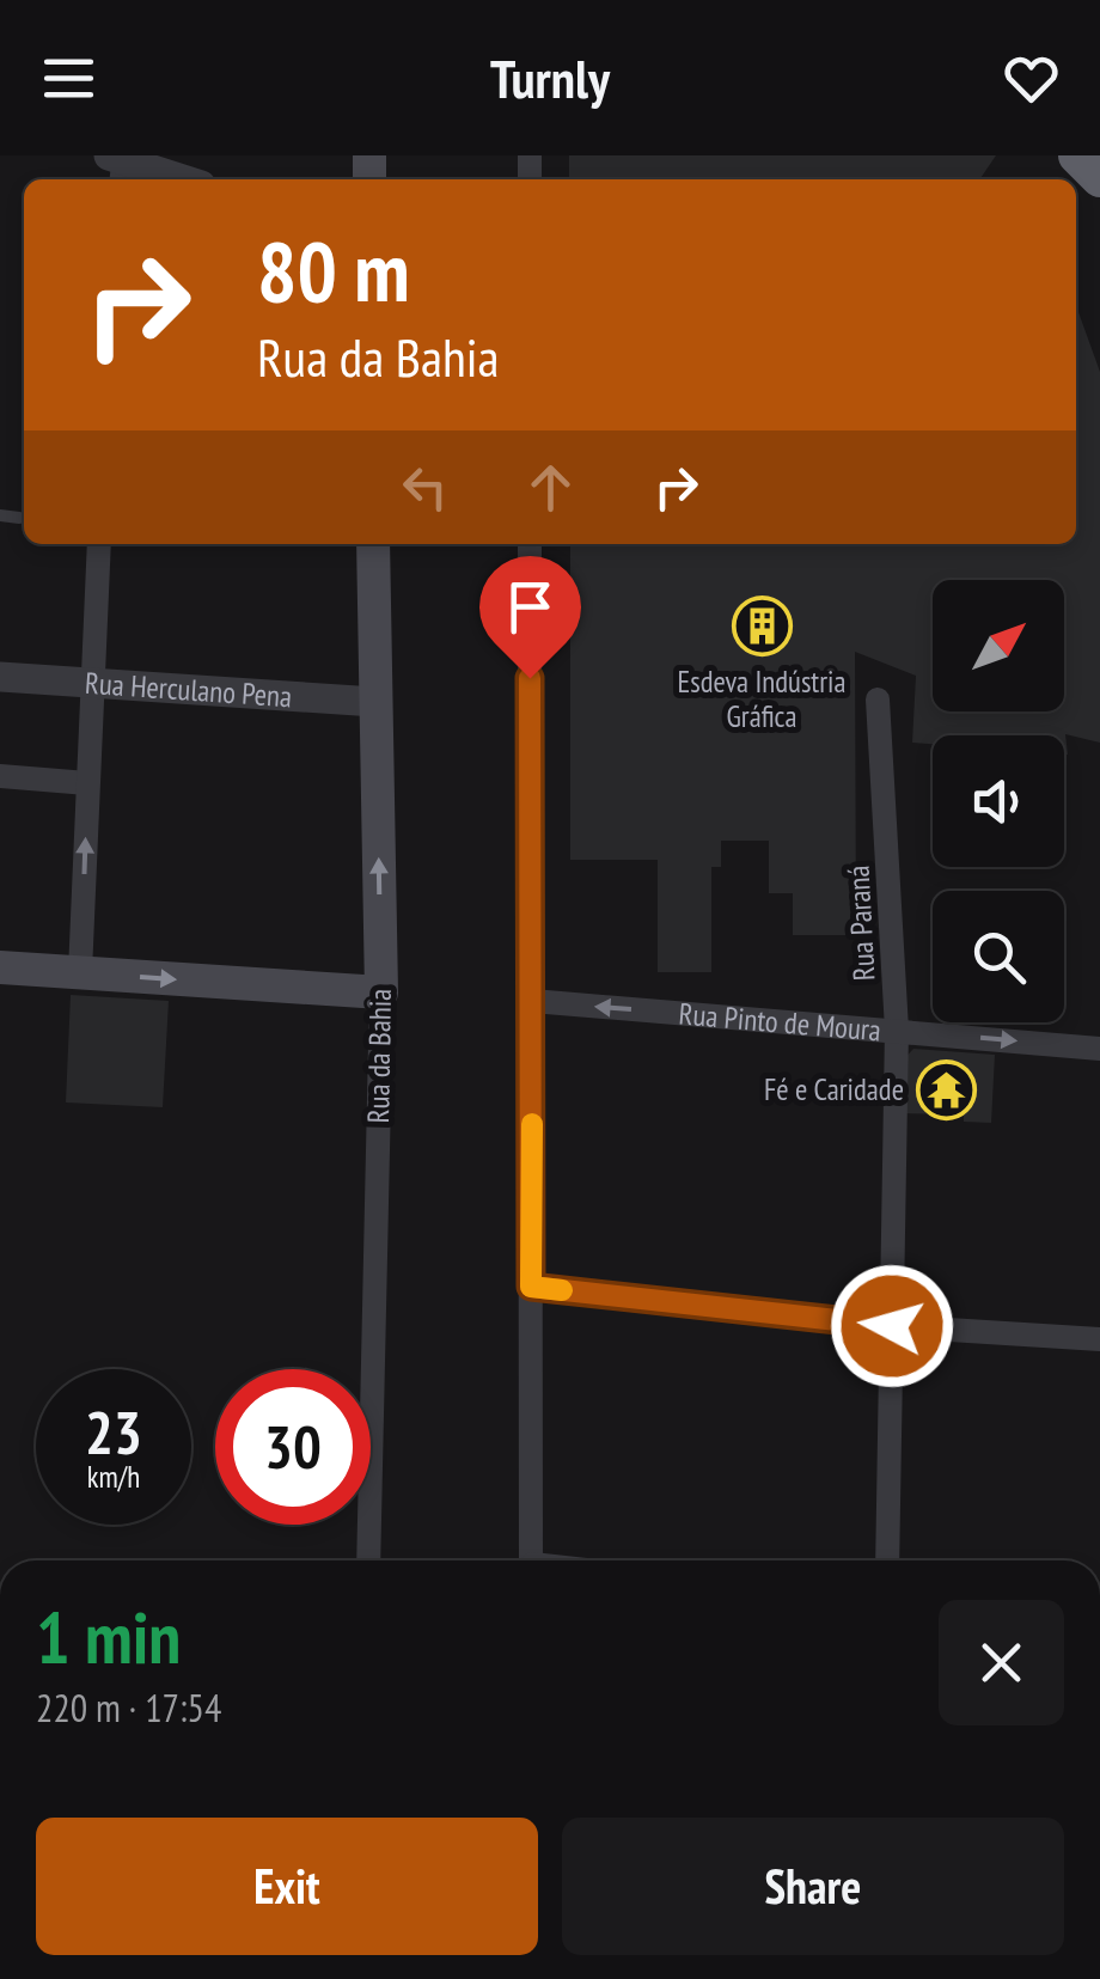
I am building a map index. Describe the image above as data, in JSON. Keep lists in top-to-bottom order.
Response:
{
  "streets": {
    "main road": ["Rua da Bahia"],
    "street": ["Rua Herculano Pena", "Rua Paraná", "Rua Pinto de Moura"]
  },
  "crossings": [
    ["Rua Herculano Pena", "Rua da Bahia"],
    ["Rua Paraná", "Rua Pinto de Moura"]
  ],
  "places": {
    "building": ["Esdeva Indústria Gráfica"],
    "temple": ["Fé e Caridade"]
  },
  "north": "top right",
  "page": {
    "header": "Turnly",
    "turn": ["80 m", "Rua da Bahia"],
    "speed": "23 km/h",
    "limit": "30",
    "heading": ["1 min", "220 m · 17:54"],
    "buttons": ["Exit", "Share"]
  }
}
